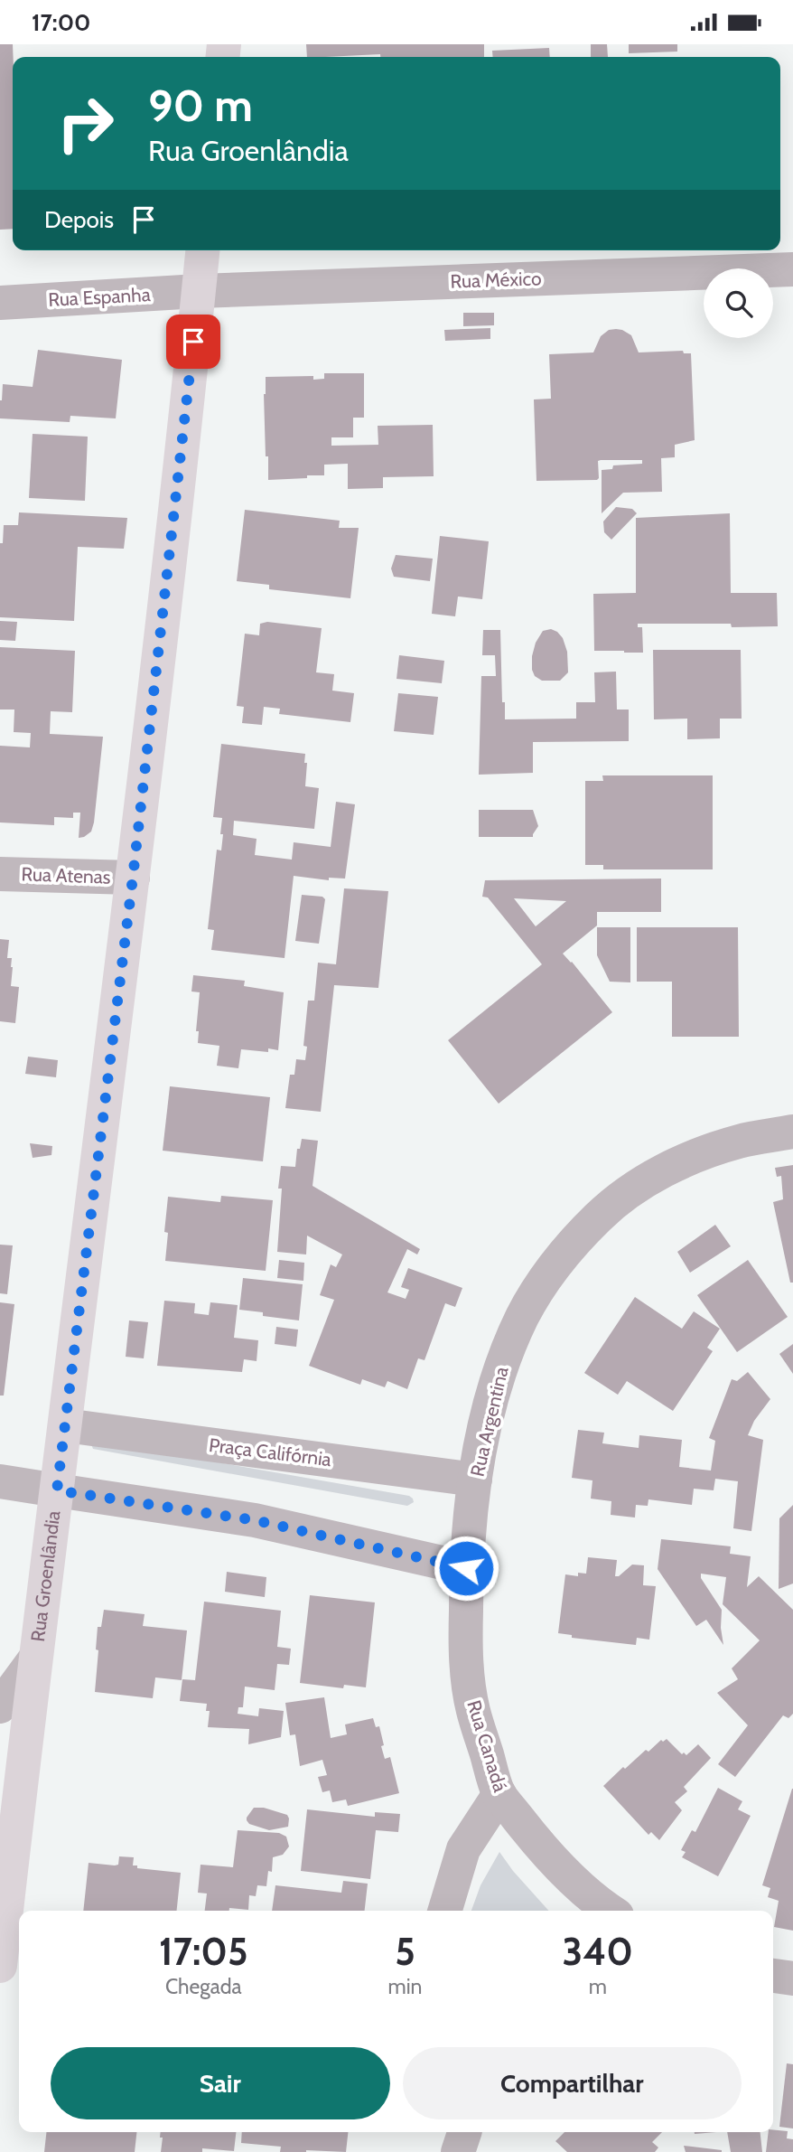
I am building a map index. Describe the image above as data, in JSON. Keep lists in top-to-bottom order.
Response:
{
  "streets": {
    "main road": ["Rua Groenlândia"],
    "street": [
      "Rua México",
      "Rua Espanha",
      "Rua Atenas",
      "Rua Argentina",
      "Praça Califórnia",
      "Rua Canadá"
    ]
  },
  "crossings": [
    ["Rua México", "Rua Espanha"],
    ["Rua México", "Rua Groenlândia"],
    ["Rua Espanha", "Rua Groenlândia"],
    ["Rua Atenas", "Rua Groenlândia"],
    ["Rua Argentina", "Praça Califórnia"],
    ["Rua Argentina", "Rua Canadá"],
    ["Praça Califórnia", "Rua Groenlândia"]
  ],
  "page": {
    "status": "17:00",
    "turn": ["90 m", "Rua Groenlândia"],
    "then": "Depois",
    "eta": [
      "17:05",
      "Chegada",
      "5",
      "min",
      "340",
      "m"
    ],
    "buttons": ["Sair", "Compartilhar"]
  }
}
